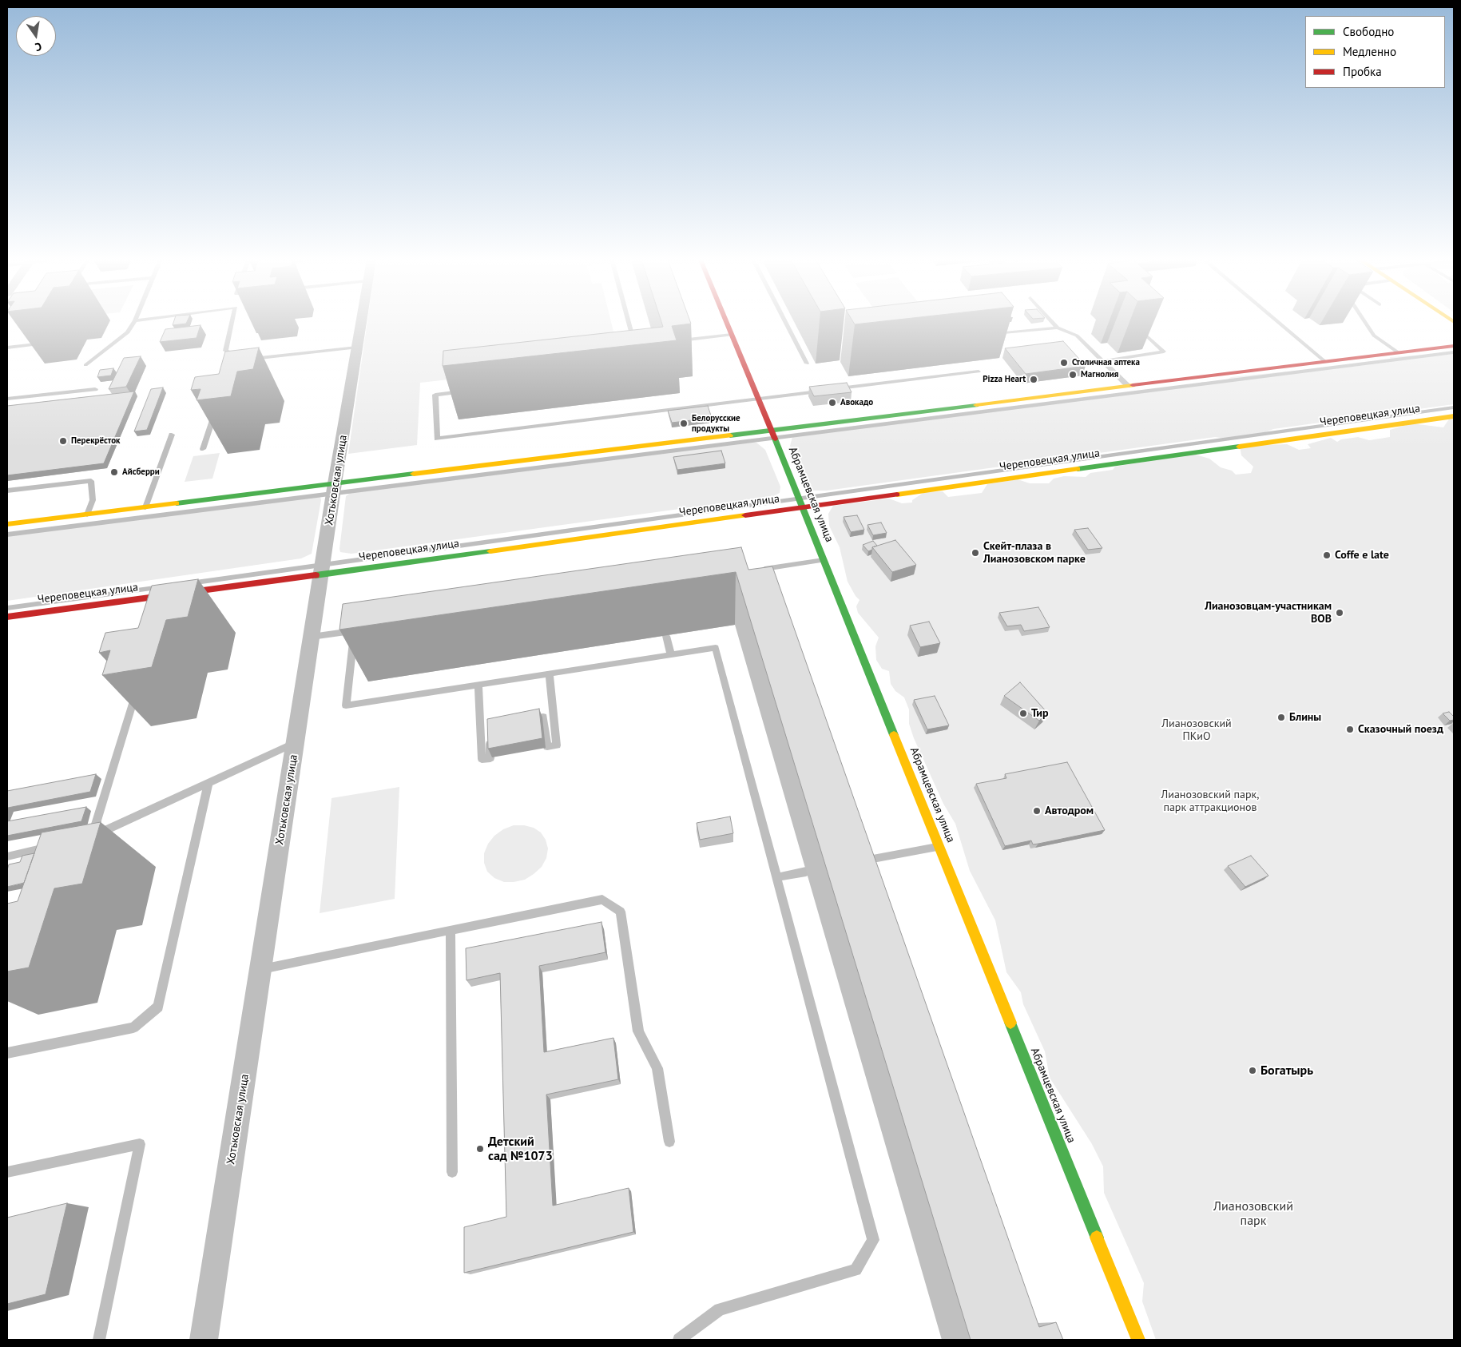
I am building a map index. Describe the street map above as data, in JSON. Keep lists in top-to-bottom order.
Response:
{
  "streets": {
    "main road": ["Череповецкая улица", "Абрамцевская улица"],
    "street": ["Хотьковская улица"]
  },
  "crossings": [
    ["Череповецкая улица", "Хотьковская улица"],
    ["Череповецкая улица", "Абрамцевская улица"]
  ],
  "parks": ["Лианозовский ПКиО", "Лианозовский парк, парк аттракционов", "Лианозовский парк"],
  "places": [
    "Столичная аптека",
    "Магнолия",
    "Pizza Heart",
    "Авокадо",
    "Белорусские продукты",
    "Перекрёсток",
    "Айсберри",
    "Скейт-плаза в Лианозовском парке",
    "Coffe e late",
    "Лианозовцам-участникам ВОВ",
    "Тир",
    "Блины",
    "Cказочный поезд",
    "Автодром",
    "Богатырь",
    "Детский сад №1073"
  ],
  "legend": ["Свободно", "Медленно", "Пробка"],
  "north": "bottom"
}
